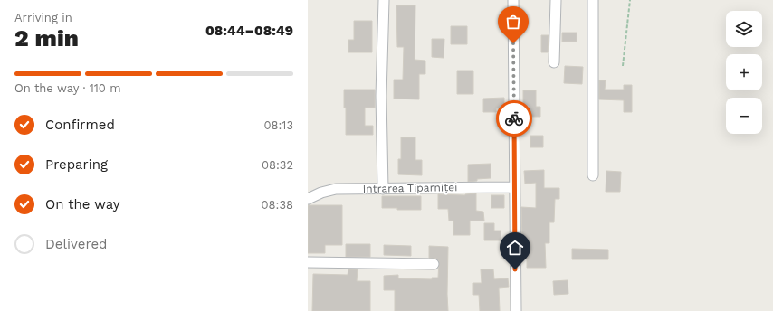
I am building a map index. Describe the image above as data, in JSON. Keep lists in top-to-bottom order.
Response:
{
  "streets": {
    "street": ["Intrarea Tiparniței"]
  },
  "page": {
    "heading": ["2 min", "Arriving in", "08:44–08:49"],
    "map_buttons": ["+", "−"],
    "bar": "On the way · 110 m",
    "list": [
      ["Confirmed", "08:13"],
      ["Preparing", "08:32"],
      ["On the way", "08:38"],
      "Delivered"
    ]
  }
}
